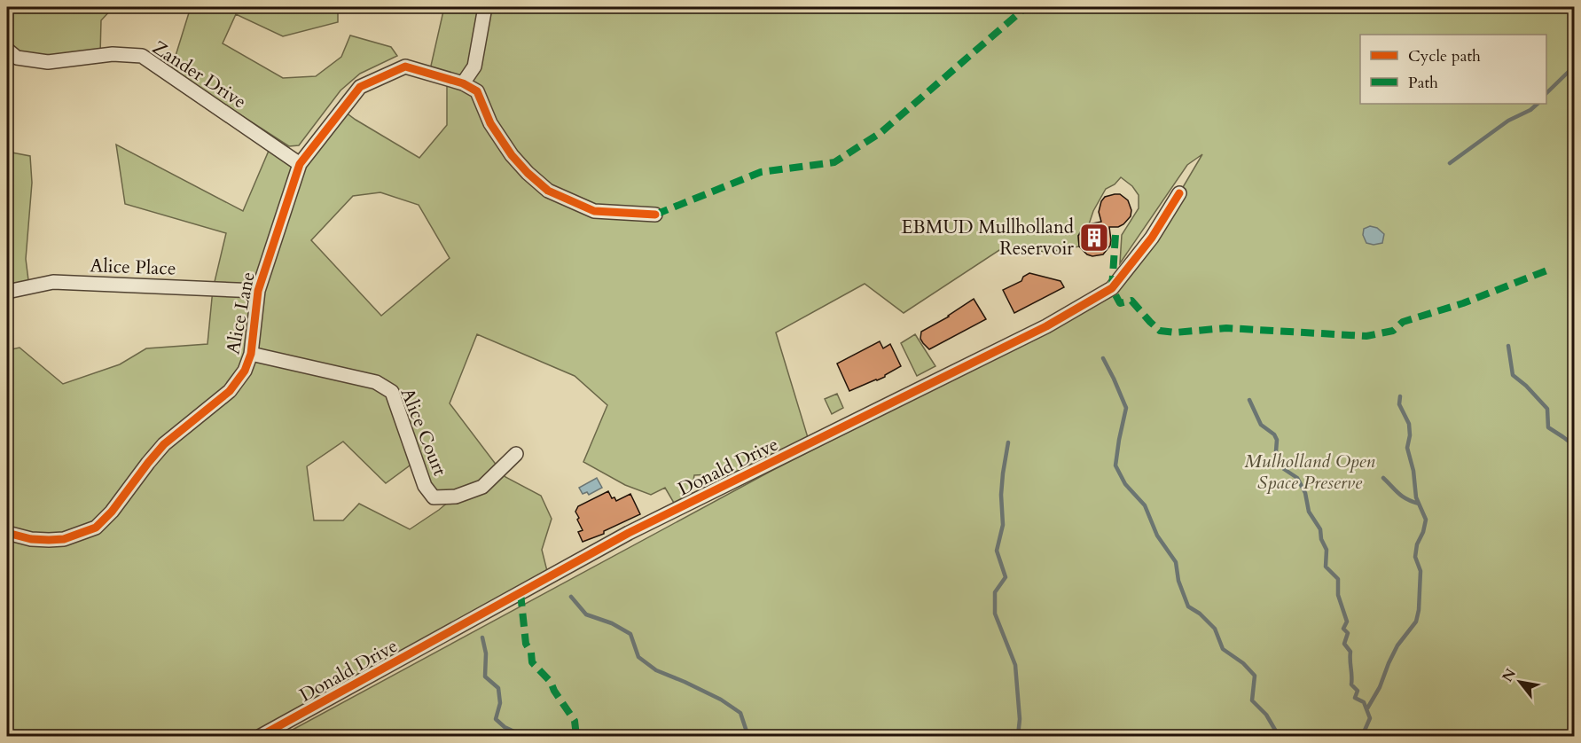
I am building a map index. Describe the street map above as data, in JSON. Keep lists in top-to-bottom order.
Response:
{
  "streets": {
    "street": [
      "Zander Drive",
      "Alice Place",
      "Alice Lane",
      "Alice Court",
      "Donald Drive"
    ]
  },
  "crossings": [
    ["Zander Drive", "Alice Lane"],
    ["Alice Place", "Alice Lane"],
    ["Alice Lane", "Alice Court"]
  ],
  "parks": ["Mulholland Open Space Preserve"],
  "places": {
    "building": ["EBMUD Mullholland Reservoir"]
  },
  "legend": ["Cycle path", "Path"],
  "north": "top left"
}
